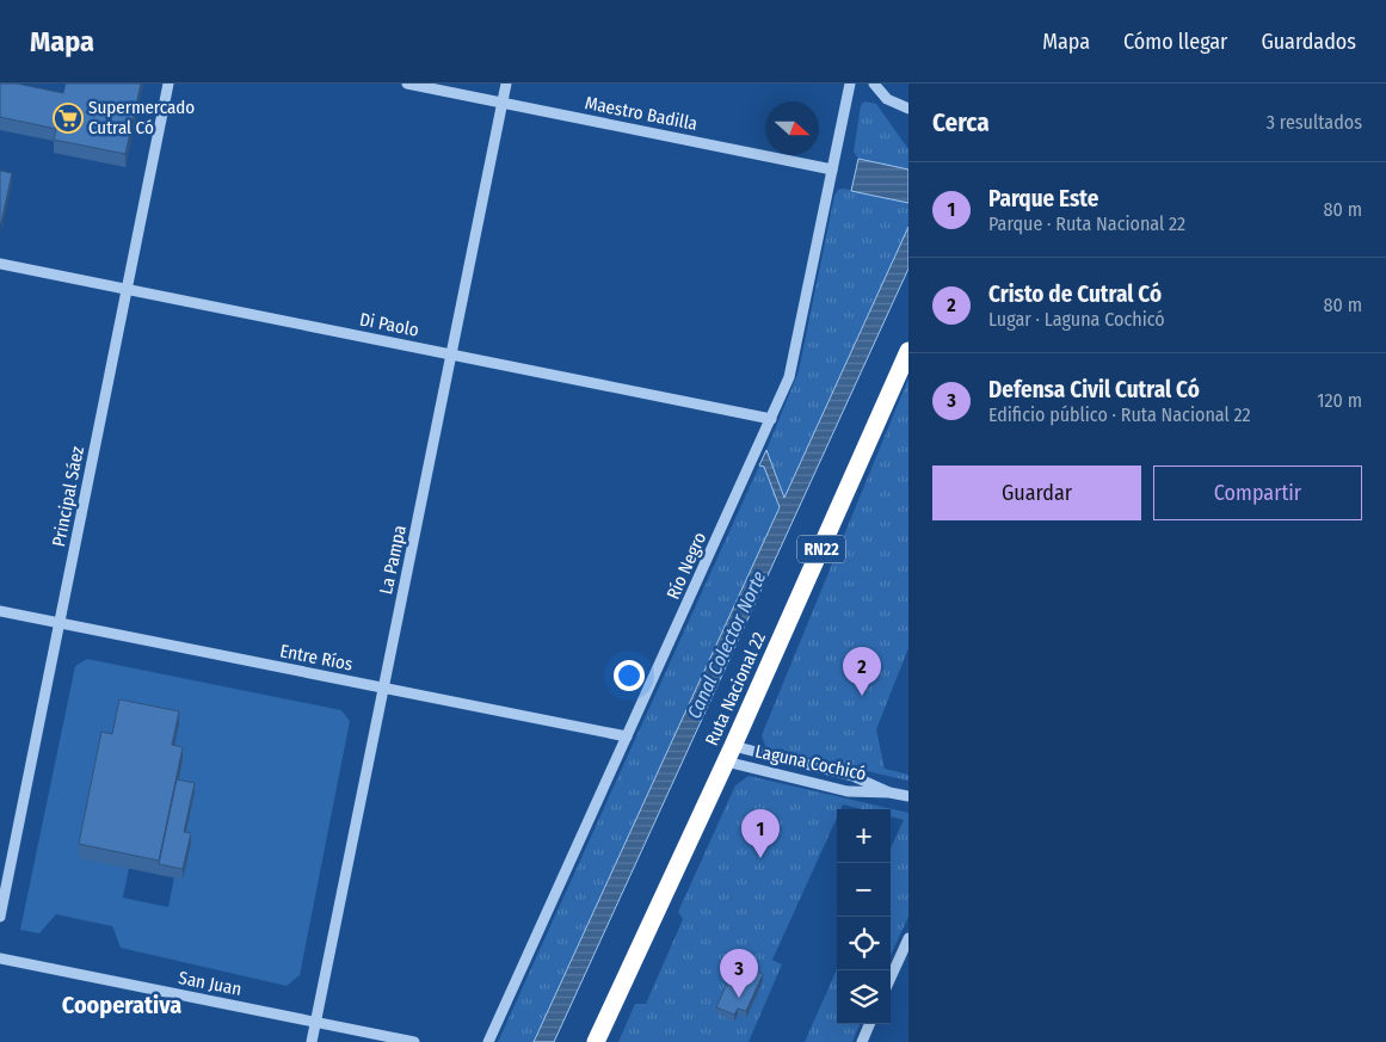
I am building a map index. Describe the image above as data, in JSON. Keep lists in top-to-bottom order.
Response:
{
  "streets": {
    "highway": ["RN22", "Ruta Nacional 22"],
    "street": [
      "Maestro Badilla",
      "Di Paolo",
      "Principal Sáez",
      "La Pampa",
      "Río Negro",
      "Entre Ríos",
      "Laguna Cochicó",
      "San Juan"
    ]
  },
  "crossings": [
    ["Maestro Badilla", "La Pampa"],
    ["Maestro Badilla", "Río Negro"],
    ["Di Paolo", "Principal Sáez"],
    ["Di Paolo", "La Pampa"],
    ["Di Paolo", "Río Negro"],
    ["Principal Sáez", "Entre Ríos"],
    ["La Pampa", "Entre Ríos"],
    ["La Pampa", "San Juan"],
    ["Río Negro", "Entre Ríos"],
    ["Ruta Nacional 22", "Laguna Cochicó"]
  ],
  "districts": ["Cooperativa"],
  "water": ["Canal Colector Norte"],
  "places": {
    "supermarket": ["Supermercado Cutral Có"]
  },
  "north": "right",
  "page": {
    "header": "Mapa",
    "nav": ["Mapa", "Cómo llegar", "Guardados"],
    "heading": ["Cerca", "3 resultados"],
    "list": [
      {
        "mark": "1",
        "name": "Parque Este",
        "note": "Parque · Ruta Nacional 22",
        "value": "80 m"
      },
      {
        "mark": "2",
        "name": "Cristo de Cutral Có",
        "note": "Lugar · Laguna Cochicó",
        "value": "80 m"
      },
      {
        "mark": "3",
        "name": "Defensa Civil Cutral Có",
        "note": "Edificio público · Ruta Nacional 22",
        "value": "120 m"
      }
    ],
    "buttons": ["Guardar", "Compartir"],
    "pins": ["2", "1", "3"],
    "map_buttons": ["+", "−"]
  }
}
